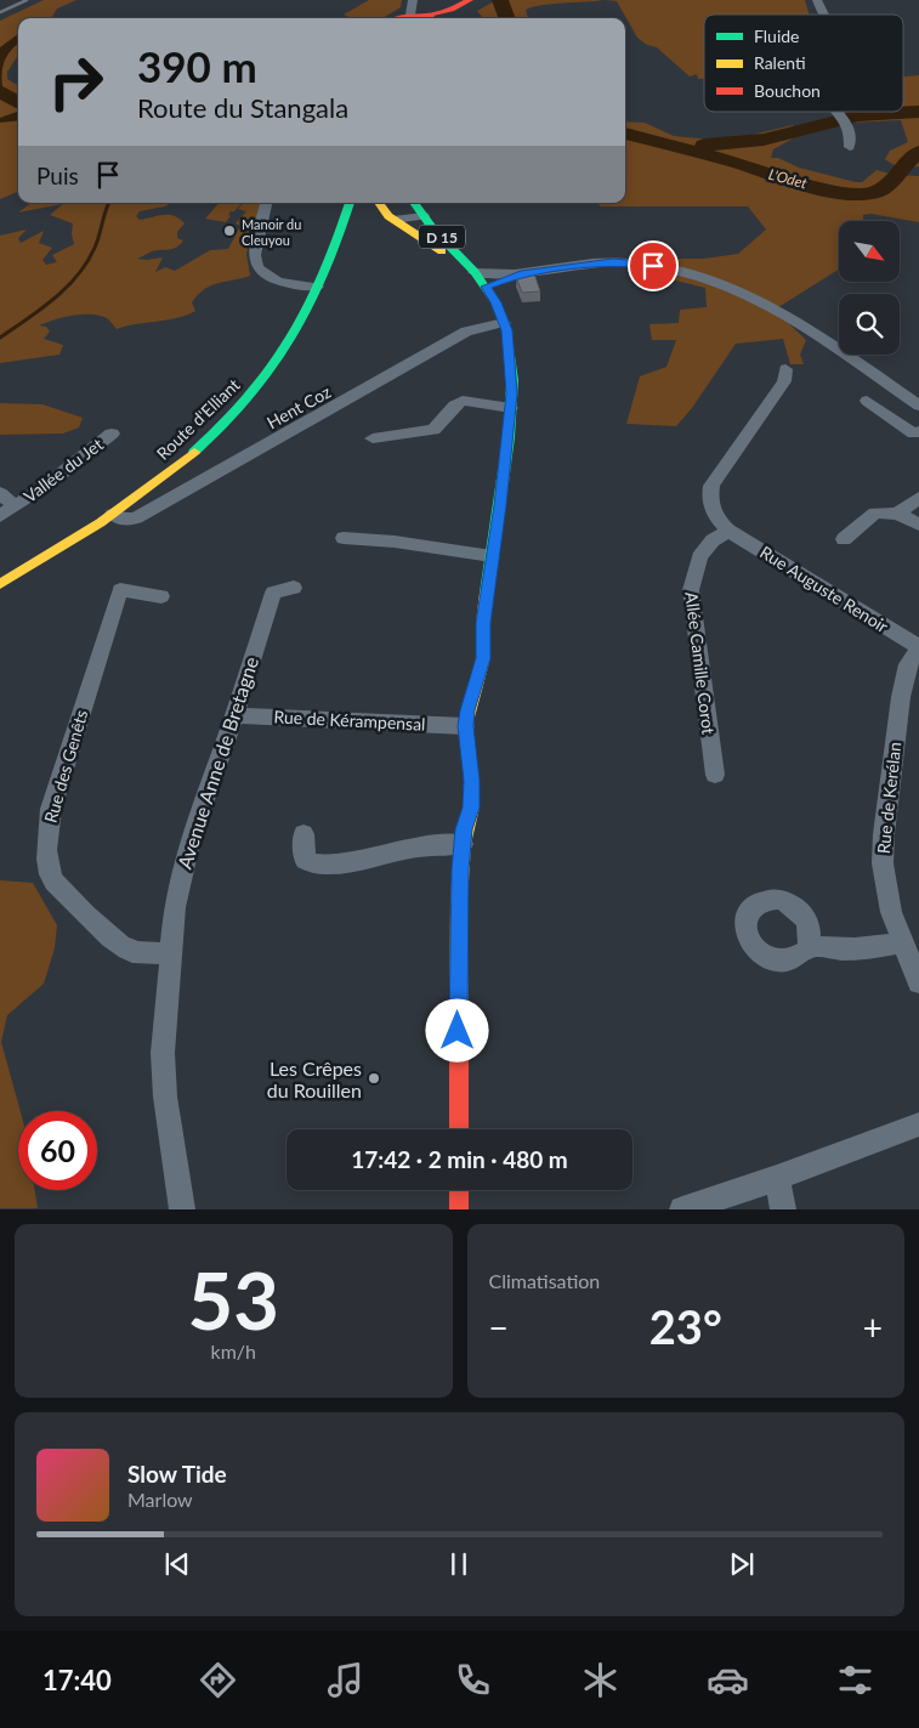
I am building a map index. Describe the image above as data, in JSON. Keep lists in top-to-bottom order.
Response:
{
  "streets": {
    "main road": ["D 15", "Route d'Elliant"],
    "street": [
      "Hent Coz",
      "Vallée du Jet",
      "Rue Auguste Renoir",
      "Allée Camille Corot",
      "Rue de Kérampensal",
      "Avenue Anne de Bretagne",
      "Rue des Genêts",
      "Rue de Kerélan"
    ]
  },
  "crossings": [
    ["D 15", "Hent Coz"],
    ["D 15", "Rue de Kérampensal"],
    ["Hent Coz", "Route d'Elliant"],
    ["Rue Auguste Renoir", "Allée Camille Corot"],
    ["Rue Auguste Renoir", "Rue de Kerélan"],
    ["Rue de Kérampensal", "Avenue Anne de Bretagne"],
    ["Avenue Anne de Bretagne", "Rue des Genêts"]
  ],
  "water": ["L'Odet"],
  "places": ["Manoir du Cleuyou", "Les Crêpes du Rouillen"],
  "legend": ["Fluide", "Ralenti", "Bouchon"],
  "north": "bottom right",
  "page": {
    "turn": ["390 m", "Route du Stangala"],
    "then": "Puis",
    "limit": "60",
    "trip": "17:42 · 2 min · 480 m",
    "tile": [
      ["53", "km/h"],
      "Climatisation"
    ],
    "heat": ["−", "23°", "+"],
    "song": ["Slow Tide", "Marlow"],
    "tabs": "17:40"
  }
}
